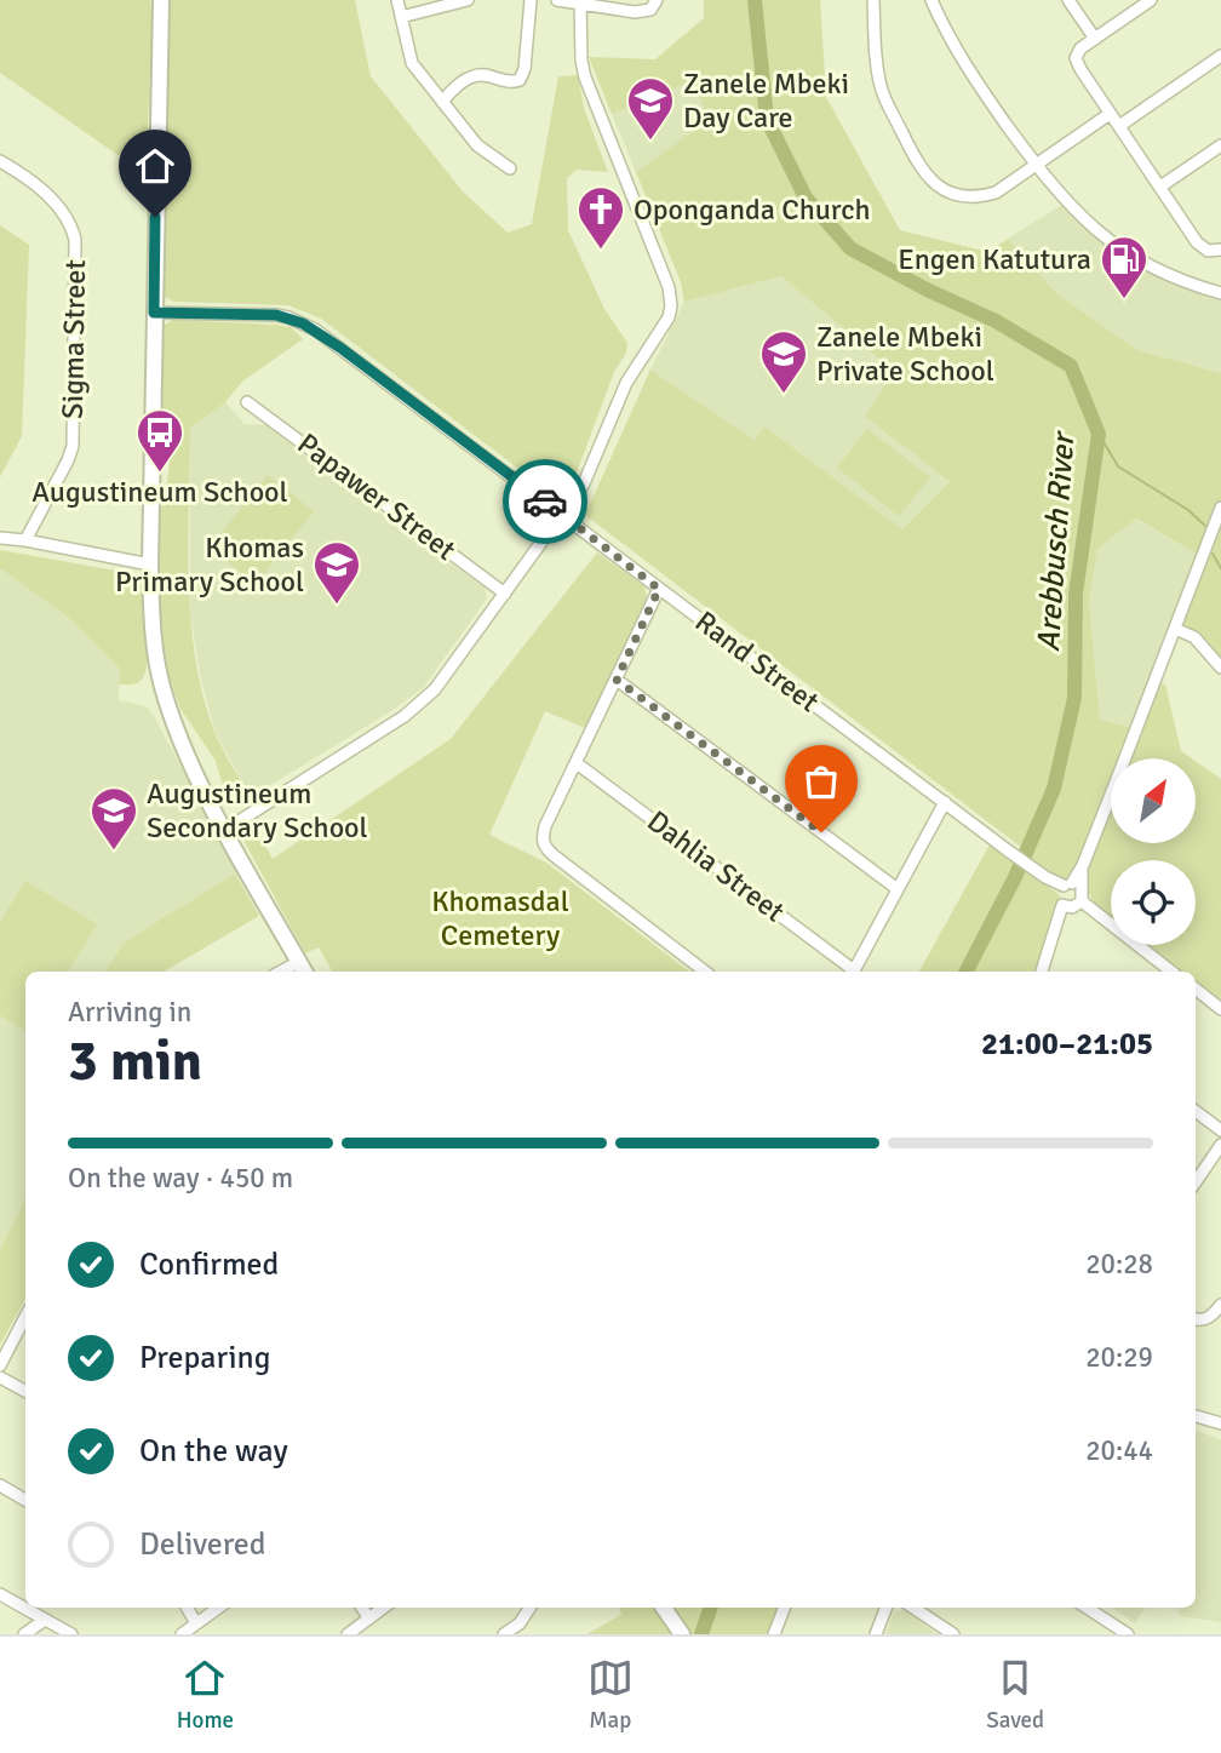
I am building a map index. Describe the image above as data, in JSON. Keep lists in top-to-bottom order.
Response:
{
  "streets": {
    "street": [
      "Sigma Street",
      "Papawer Street",
      "Rand Street",
      "Dahlia Street"
    ]
  },
  "water": ["Arebbusch River"],
  "parks": ["Khomasdal Cemetery"],
  "places": {
    "school or university": [
      "Zanele Mbeki Day Care",
      "Zanele Mbeki Private School",
      "Khomas Primary School",
      "Augustineum Secondary School"
    ],
    "church": ["Oponganda Church"],
    "fuel station": ["Engen Katutura"],
    "bus stop": ["Augustineum School"]
  },
  "north": "top right",
  "page": {
    "heading": ["3 min", "Arriving in", "21:00–21:05"],
    "bar": "On the way · 450 m",
    "list": [
      ["Confirmed", "20:28"],
      ["Preparing", "20:29"],
      ["On the way", "20:44"],
      "Delivered"
    ],
    "tabs": ["Home", "Map", "Saved"]
  }
}
